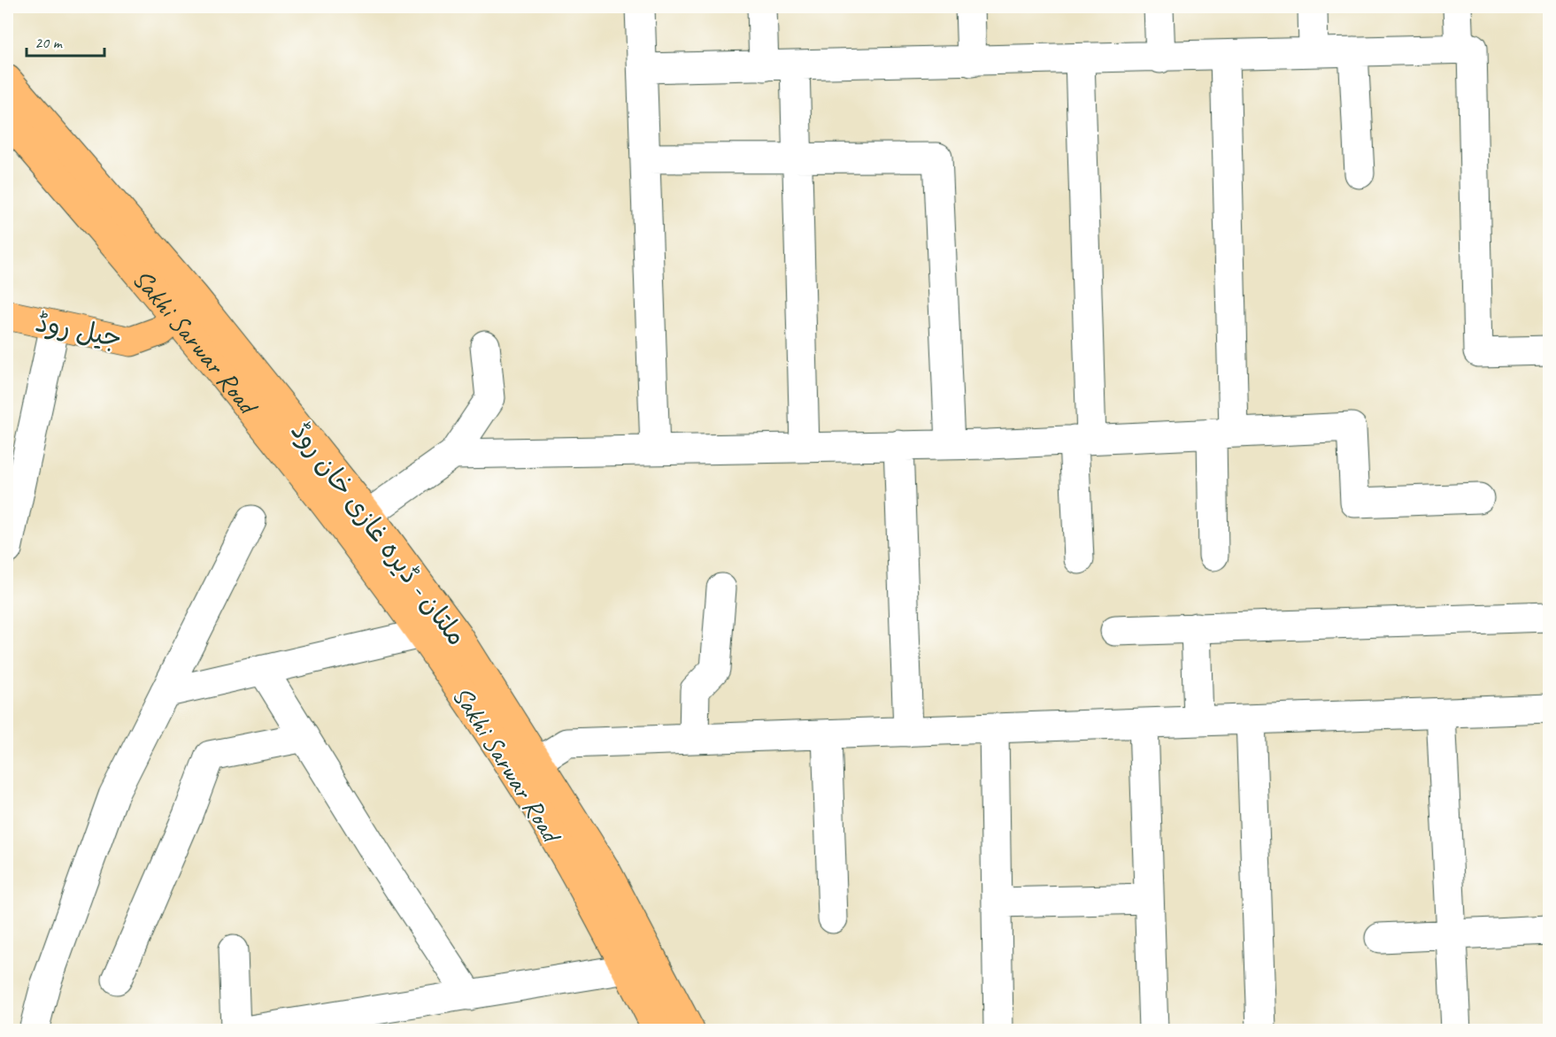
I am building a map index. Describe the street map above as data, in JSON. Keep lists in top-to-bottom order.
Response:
{
  "streets": {
    "main road": ["جیل روڈ", "Sakhi Sarwar Road", "ملتان - ڈیرہ غازی خان روڈ"]
  },
  "crossings": [
    ["جیل روڈ", "Sakhi Sarwar Road"],
    ["Sakhi Sarwar Road", "ملتان - ڈیرہ غازی خان روڈ"]
  ],
  "scale_bar": "20 m"
}
